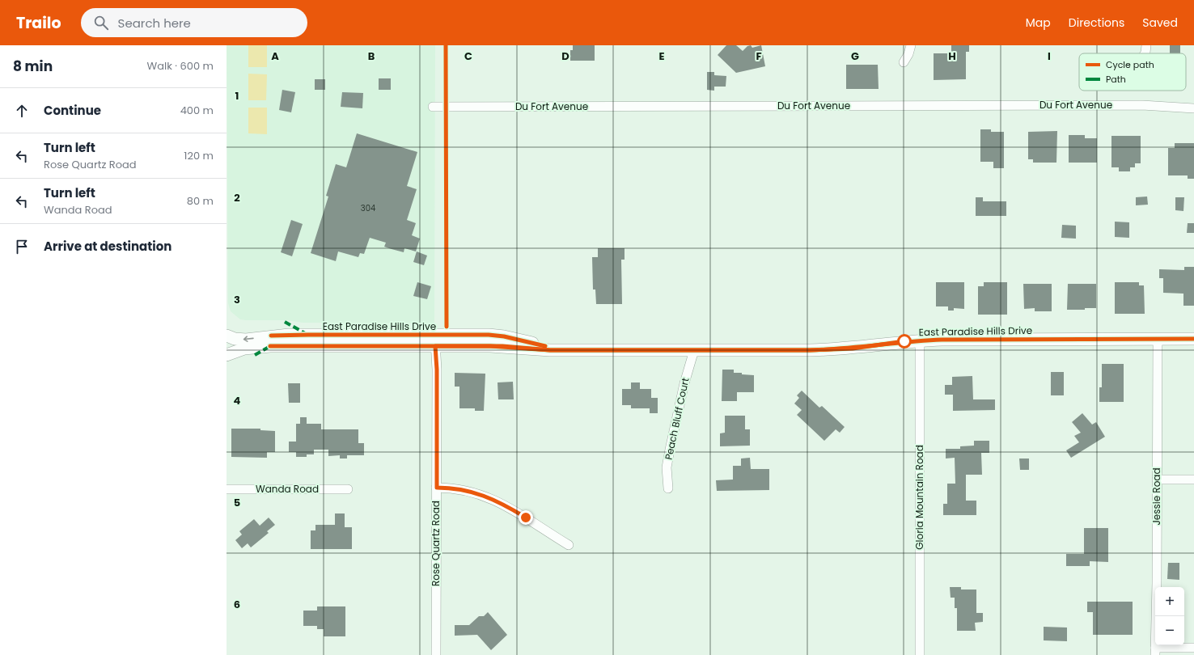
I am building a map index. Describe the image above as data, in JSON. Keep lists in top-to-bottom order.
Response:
{
  "streets": {
    "main road": ["East Paradise Hills Drive"],
    "street": [
      "Du Fort Avenue",
      "Peach Bluff Court",
      "Wanda Road",
      "Jessie Road",
      "Gloria Mountain Road",
      "Rose Quartz Road"
    ]
  },
  "crossings": [
    ["East Paradise Hills Drive", "Peach Bluff Court"],
    ["East Paradise Hills Drive", "Jessie Road"],
    ["East Paradise Hills Drive", "Gloria Mountain Road"],
    ["East Paradise Hills Drive", "Rose Quartz Road"]
  ],
  "house_numbers": ["304"],
  "legend": ["Cycle path", "Path"],
  "page": {
    "header": "Trailo",
    "search": "Search here",
    "nav": ["Map", "Directions", "Saved"],
    "heading": ["8 min", "Walk · 600 m"],
    "list": [
      ["Continue", "400 m"],
      ["Turn left", "Rose Quartz Road", "120 m"],
      ["Turn left", "Wanda Road", "80 m"],
      "Arrive at destination"
    ],
    "map_buttons": ["+", "−"]
  },
  "grid": {
    "columns": [
      "A",
      "B",
      "C",
      "D",
      "E",
      "F",
      "G",
      "H",
      "I"
    ],
    "rows": [
      "1",
      "2",
      "3",
      "4",
      "5",
      "6"
    ]
  }
}
